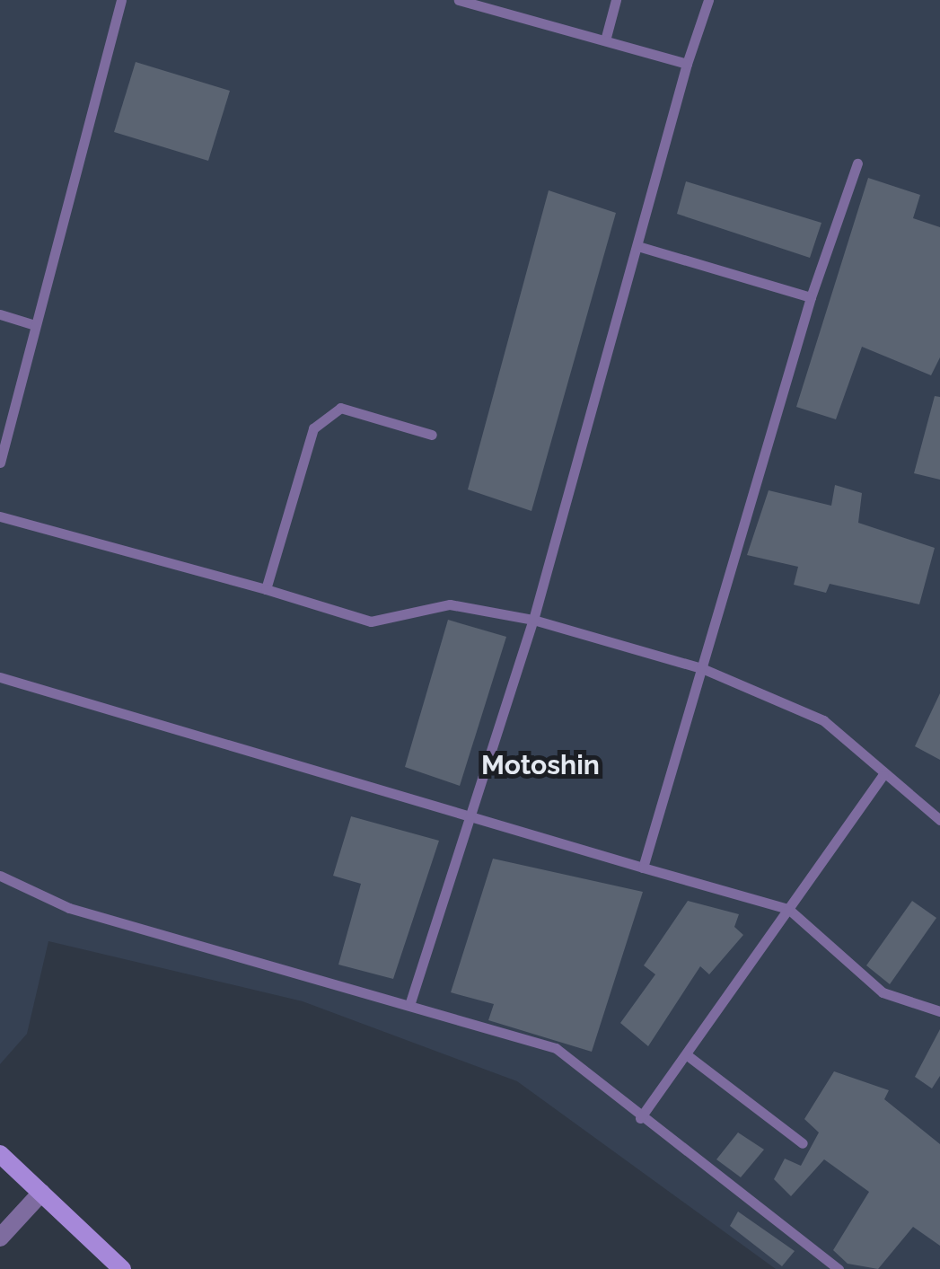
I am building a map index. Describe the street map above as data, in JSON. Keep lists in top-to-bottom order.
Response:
{
  "districts": ["Motoshin"]
}
